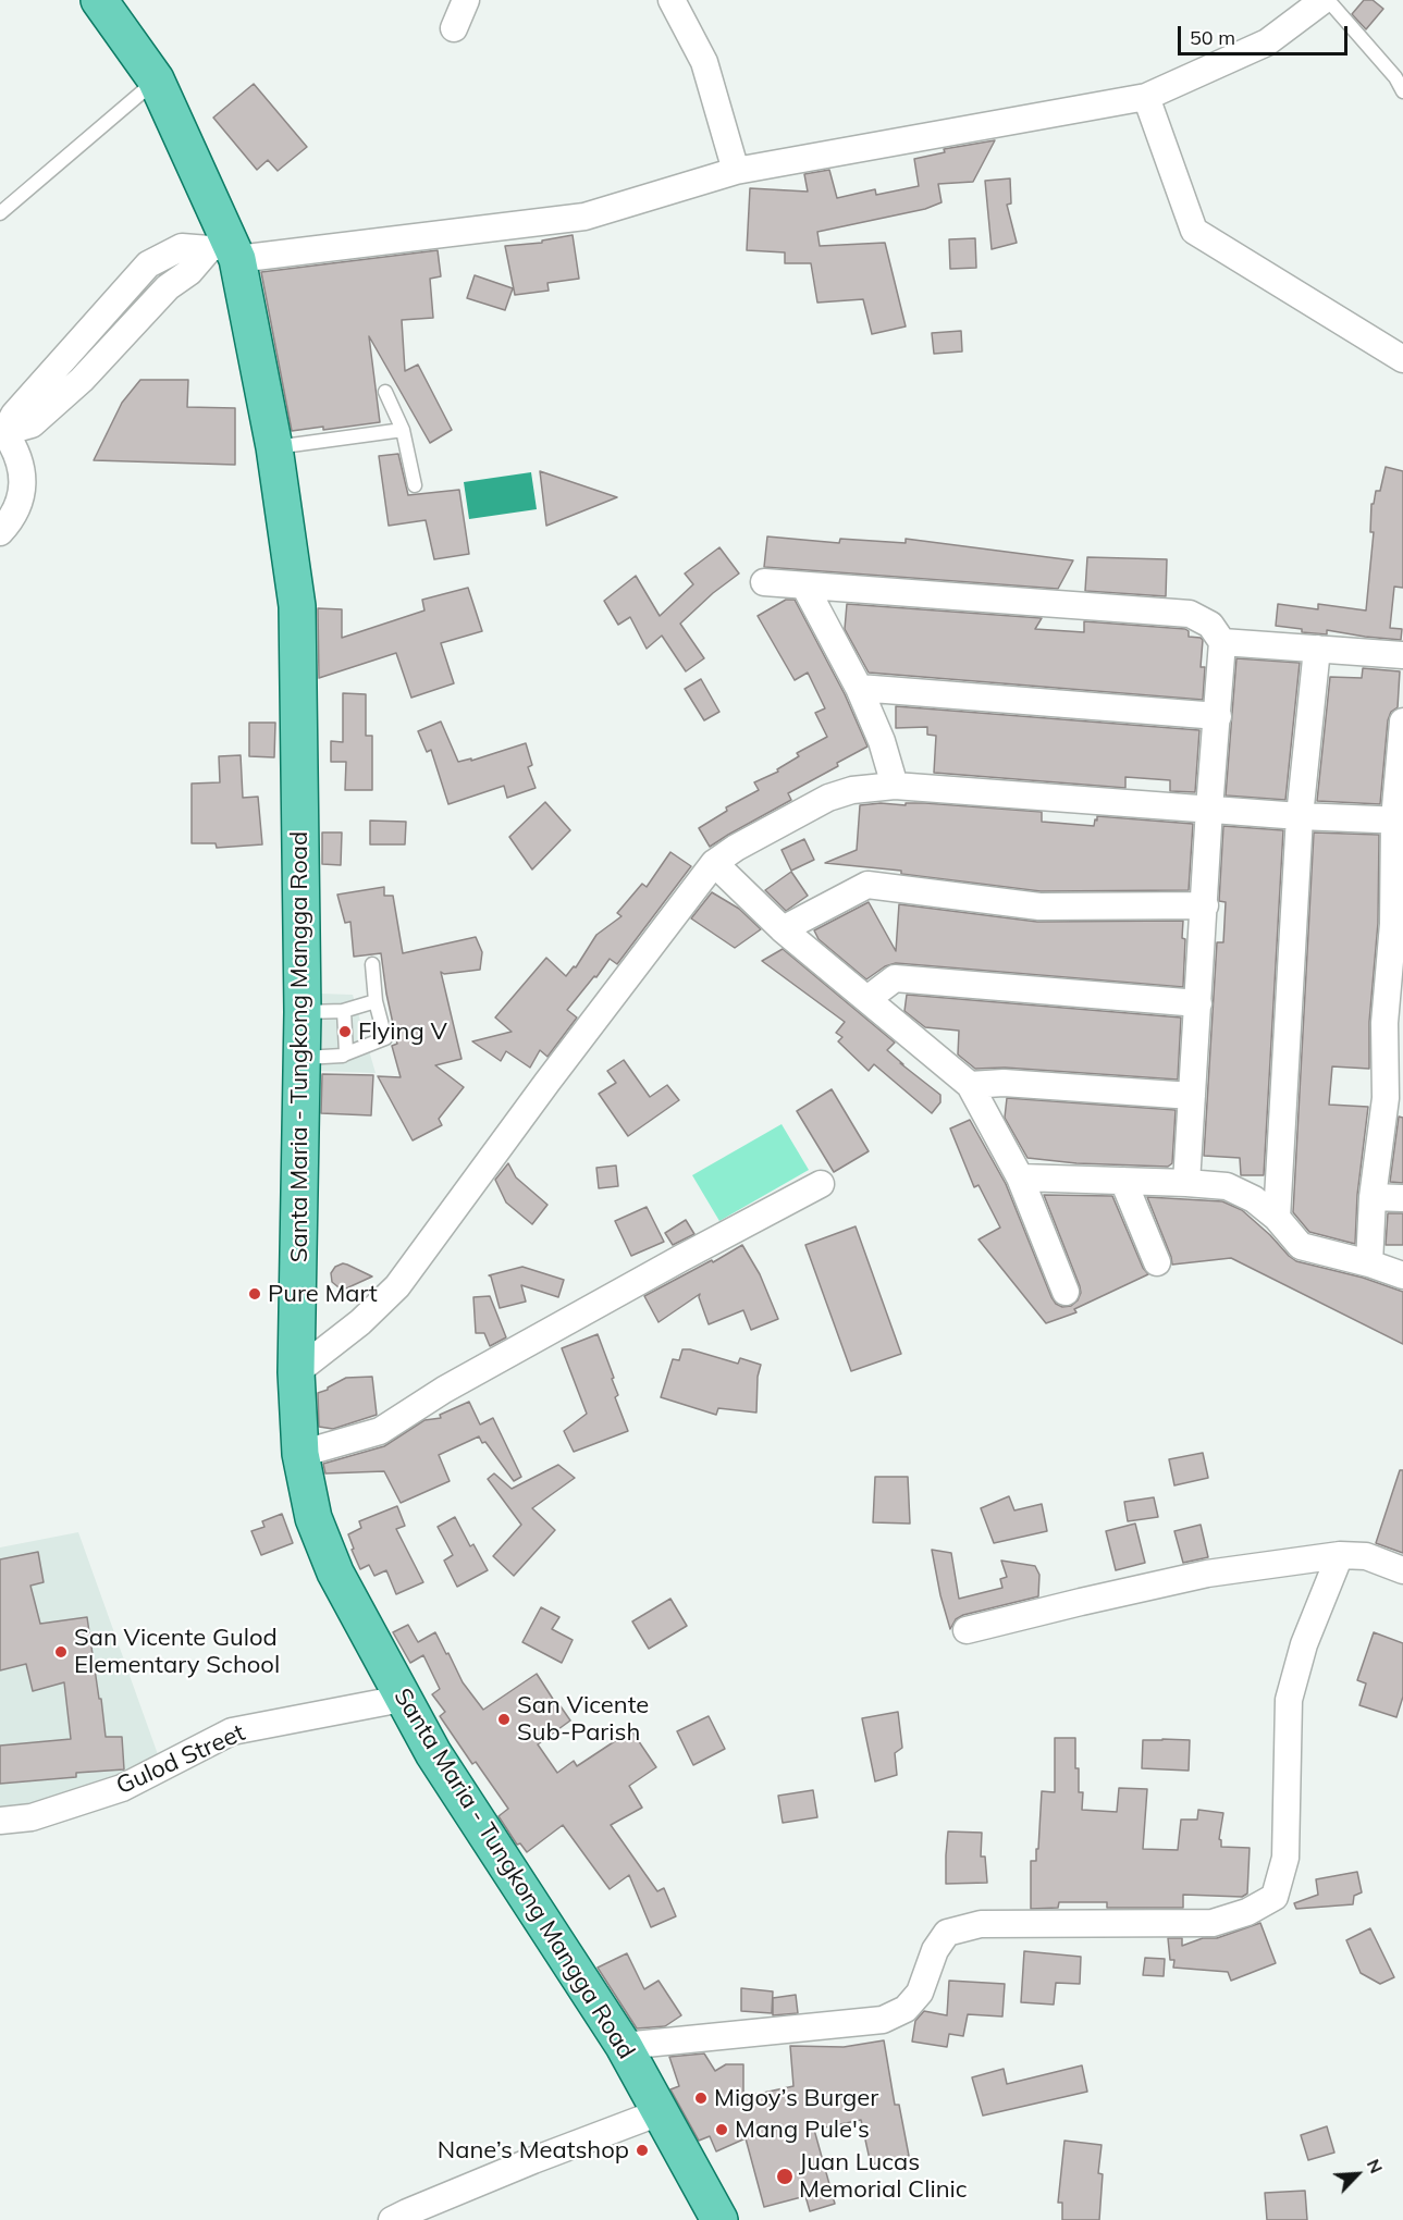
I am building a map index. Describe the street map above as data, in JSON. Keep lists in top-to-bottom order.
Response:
{
  "streets": {
    "main road": ["Santa Maria - Tungkong Mangga Road"],
    "street": ["Gulod Street"]
  },
  "crossings": [
    ["Santa Maria - Tungkong Mangga Road", "Gulod Street"]
  ],
  "places": [
    "Flying V",
    "Pure Mart",
    "San Vicente Gulod Elementary School",
    "San Vicente Sub-Parish",
    "Migoy’s Burger",
    "Mang Pule's",
    "Nane’s Meatshop",
    "Juan Lucas Memorial Clinic"
  ],
  "scale_bar": "50 m",
  "north": "top right"
}
